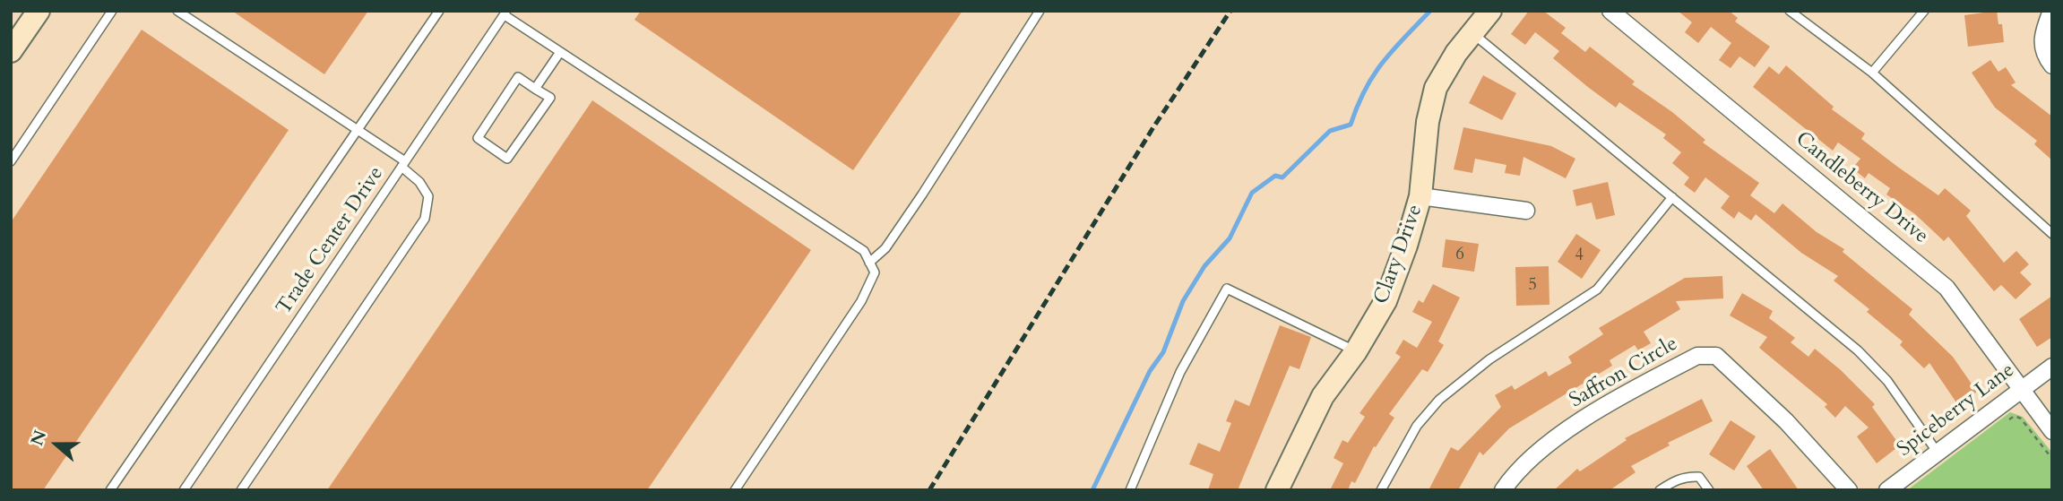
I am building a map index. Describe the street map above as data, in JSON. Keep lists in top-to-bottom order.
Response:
{
  "streets": {
    "street": [
      "Candleberry Drive",
      "Clary Drive",
      "Saffron Circle",
      "Spiceberry Lane"
    ],
    "lane": ["Trade Center Drive"]
  },
  "crossings": [
    ["Candleberry Drive", "Spiceberry Lane"]
  ],
  "house_numbers": ["6", "4", "5"],
  "north": "left"
}
